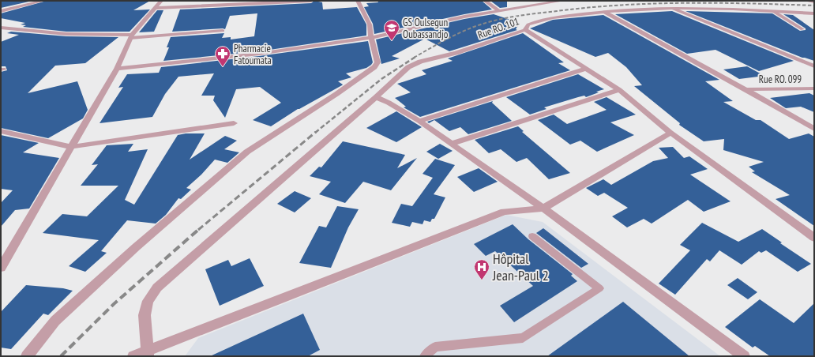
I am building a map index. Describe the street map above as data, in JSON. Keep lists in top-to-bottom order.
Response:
{
  "streets": {
    "street": ["Rue RO. 101", "Rue RO. 099"]
  },
  "places": {
    "school or university": ["GS Oulsegun Oubassandjo"],
    "pharmacy": ["Pharmacie Fatoumata"],
    "hospital": ["Hôpital Jean-Paul 2"]
  }
}
